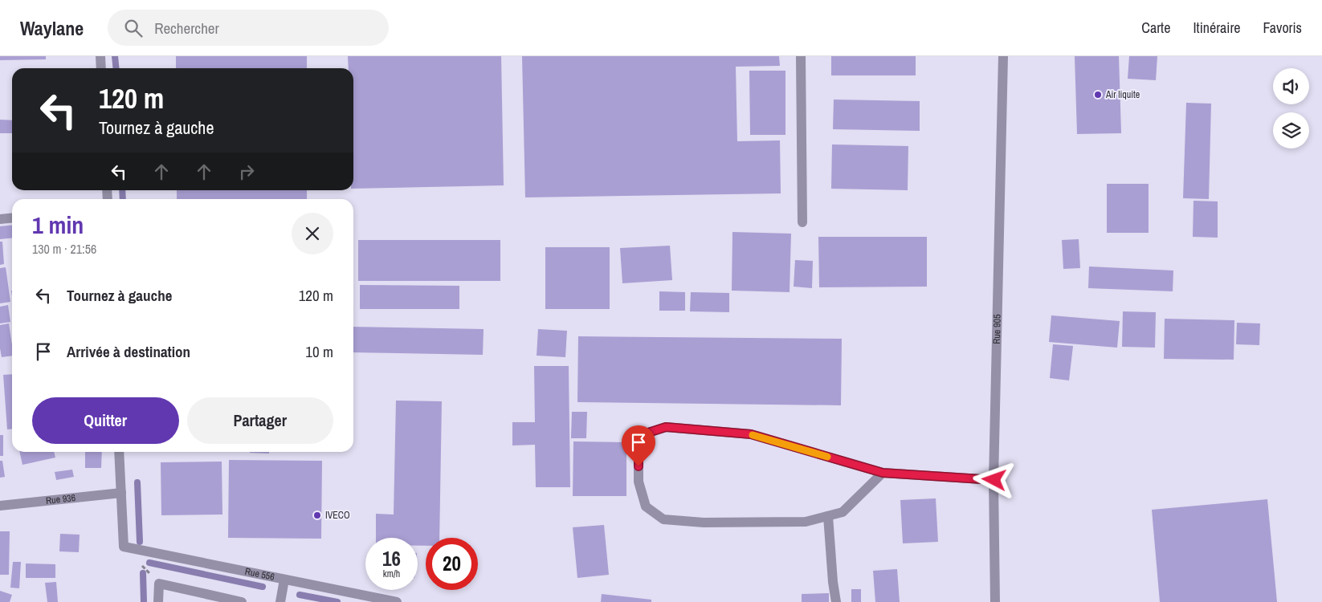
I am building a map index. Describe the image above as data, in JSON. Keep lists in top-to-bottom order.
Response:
{
  "streets": {
    "street": ["Rue 905", "Rue 936", "Rue 556"]
  },
  "crossings": [
    ["Rue 936", "Rue 556"]
  ],
  "places": ["Air liquite", "IVECO"],
  "page": {
    "header": "Waylane",
    "search": "Rechercher",
    "nav": ["Carte", "Itinéraire", "Favoris"],
    "turn": ["120 m", "Tournez à gauche"],
    "heading": ["1 min", "130 m · 21:56"],
    "list": [
      {
        "name": "Tournez à gauche",
        "value": "120 m"
      },
      {
        "name": "Arrivée à destination",
        "value": "10 m"
      }
    ],
    "buttons": ["Quitter", "Partager"],
    "speed": "16 km/h",
    "limit": "20"
  }
}
